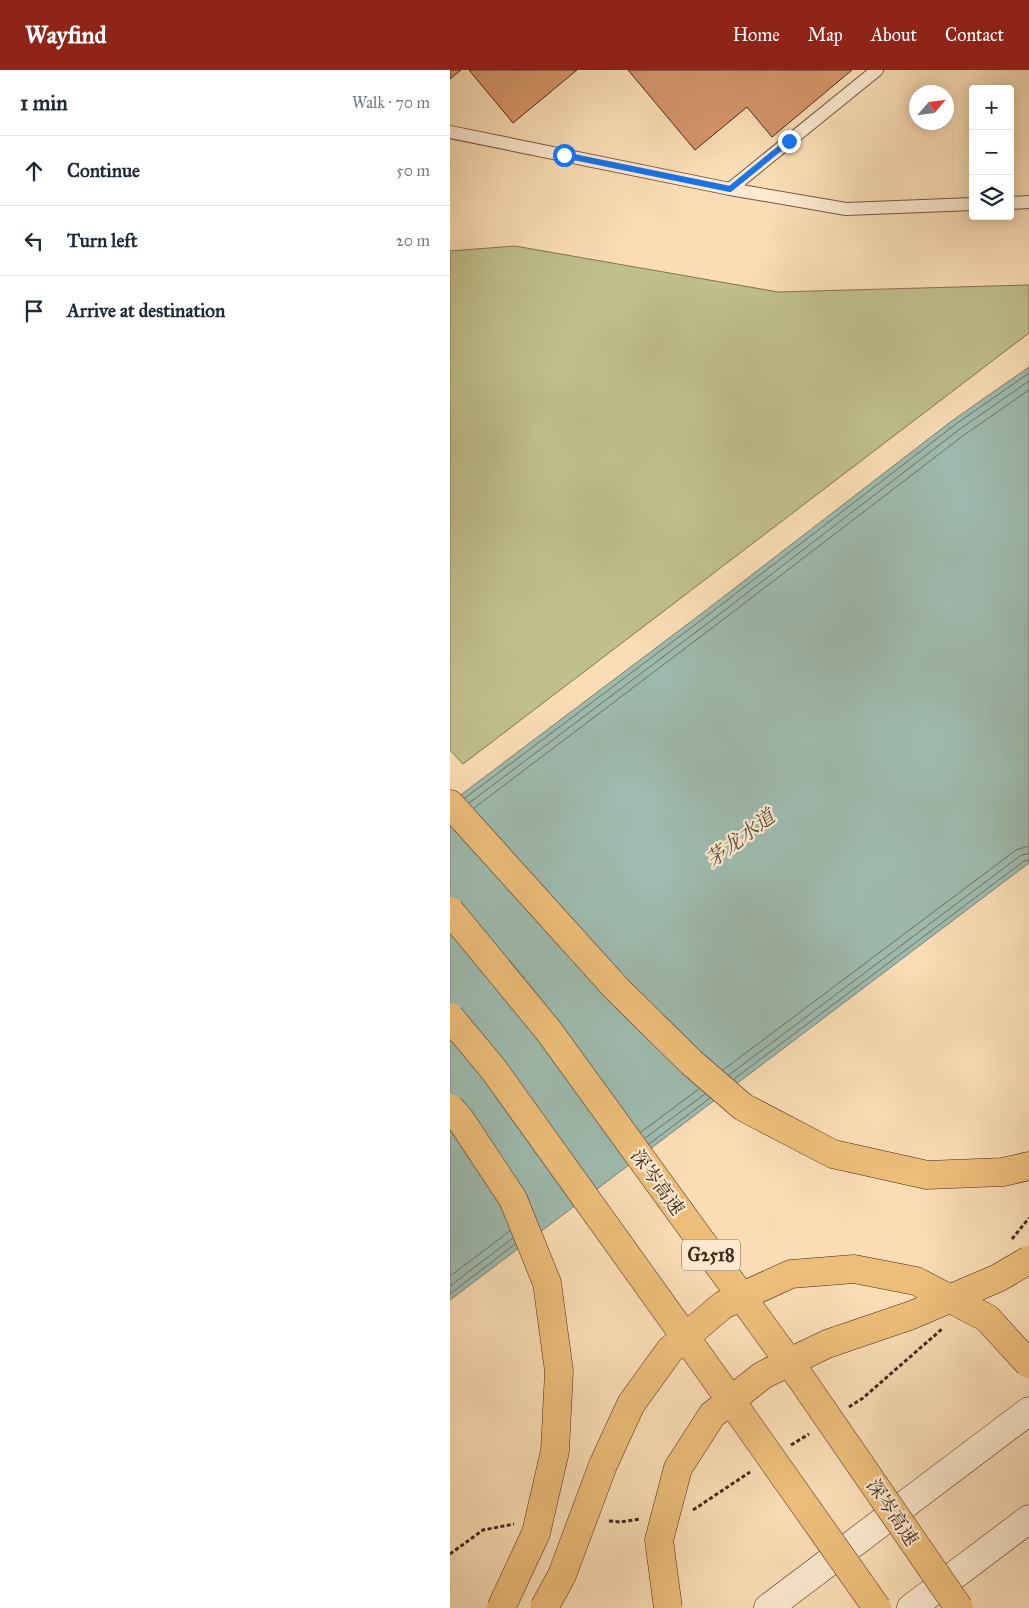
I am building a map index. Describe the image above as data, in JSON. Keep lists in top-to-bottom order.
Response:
{
  "streets": {
    "highway": ["深岑高速", "G2518"]
  },
  "water": ["茅龙水道"],
  "north": "top right",
  "page": {
    "header": "Wayfind",
    "nav": [
      "Home",
      "Map",
      "About",
      "Contact"
    ],
    "heading": ["1 min", "Walk · 70 m"],
    "map_buttons": ["+", "−"],
    "list": [
      ["Continue", "50 m"],
      ["Turn left", "20 m"],
      "Arrive at destination"
    ]
  }
}
